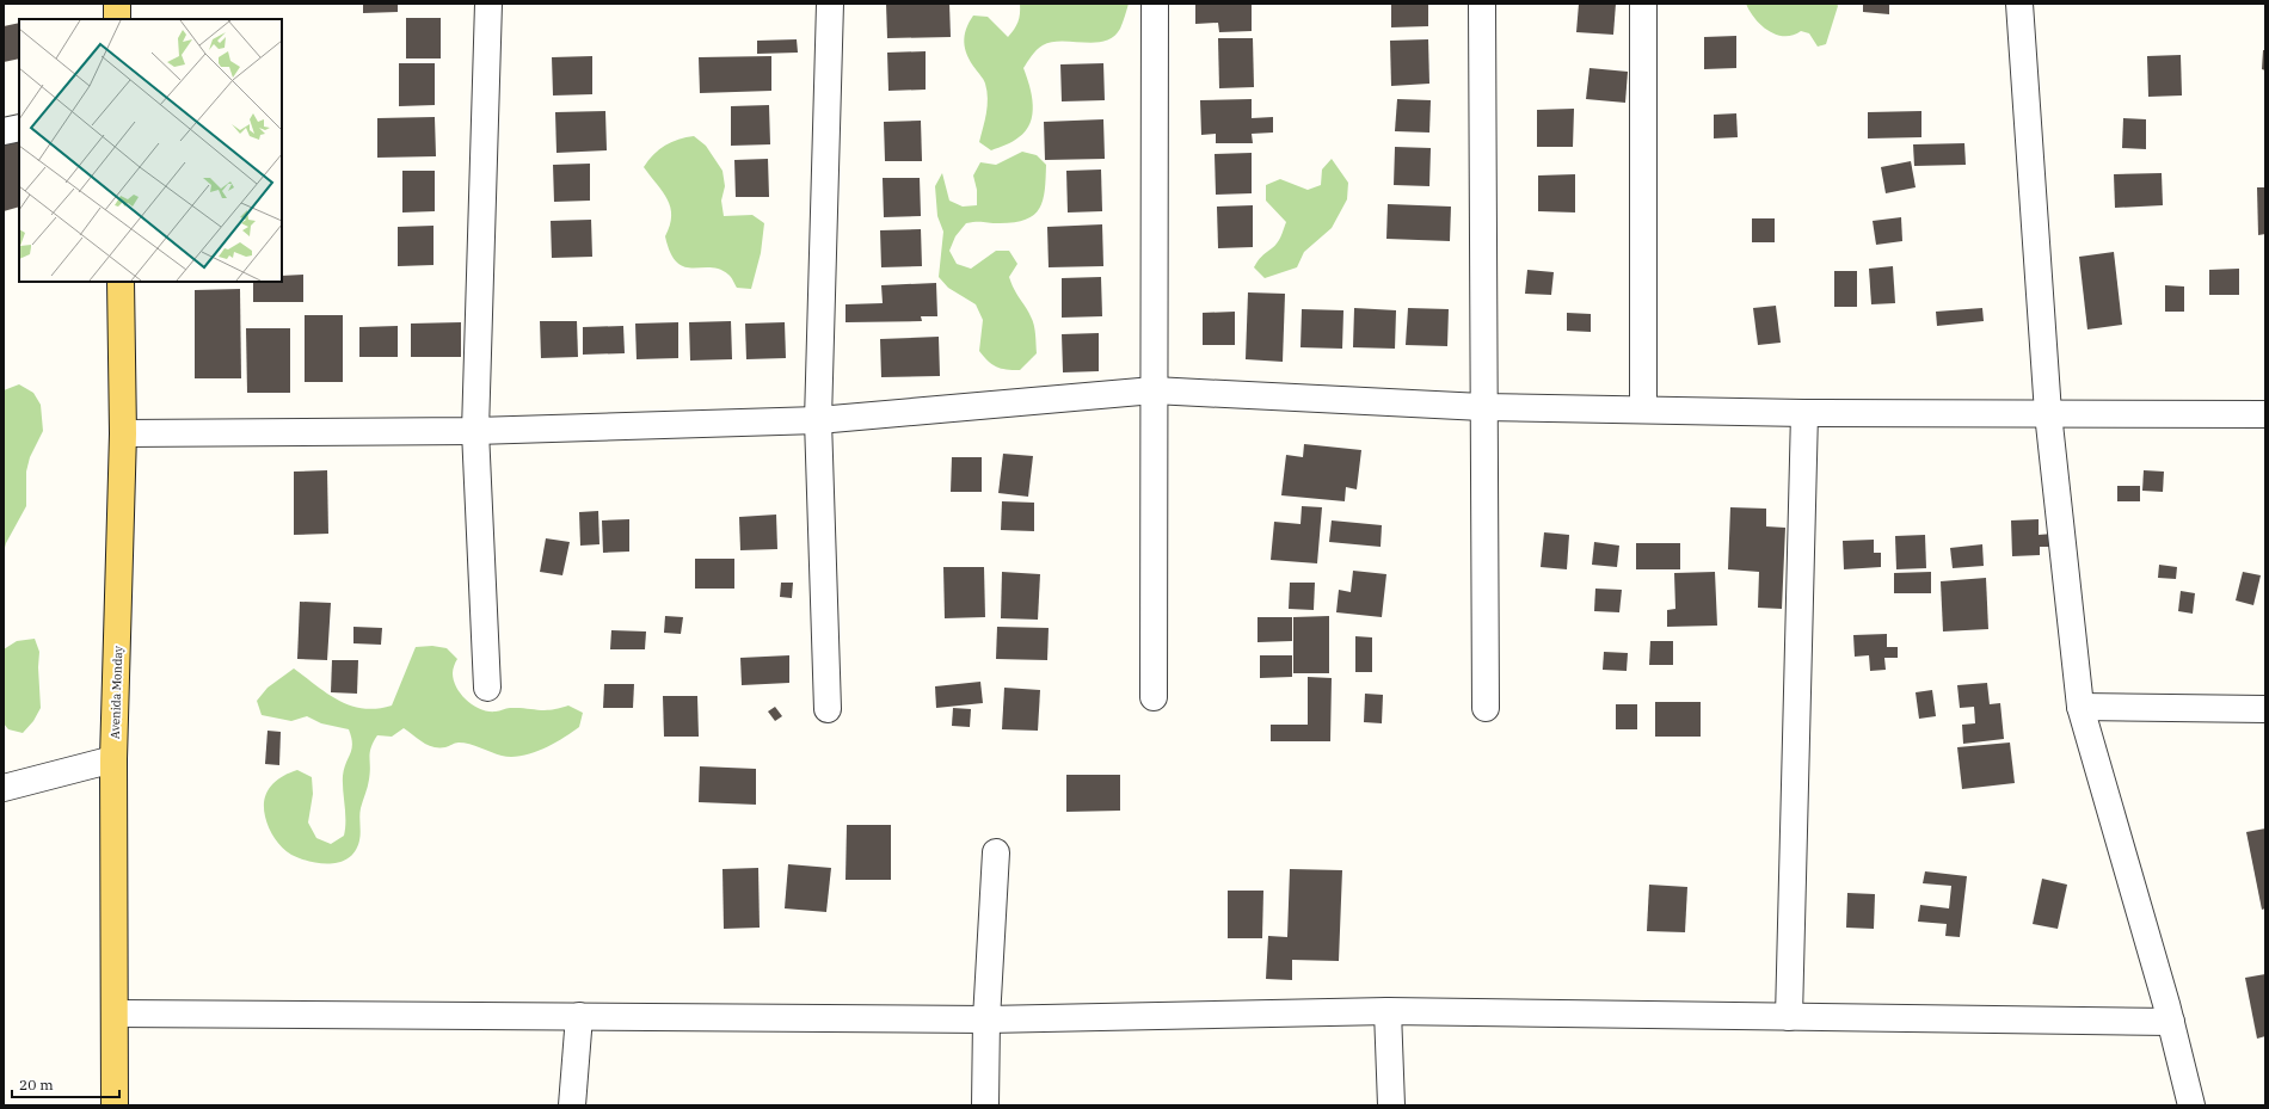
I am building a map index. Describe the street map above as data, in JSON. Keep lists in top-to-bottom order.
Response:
{
  "streets": {
    "main road": ["Avenida Monday"]
  },
  "scale_bar": "20 m"
}
